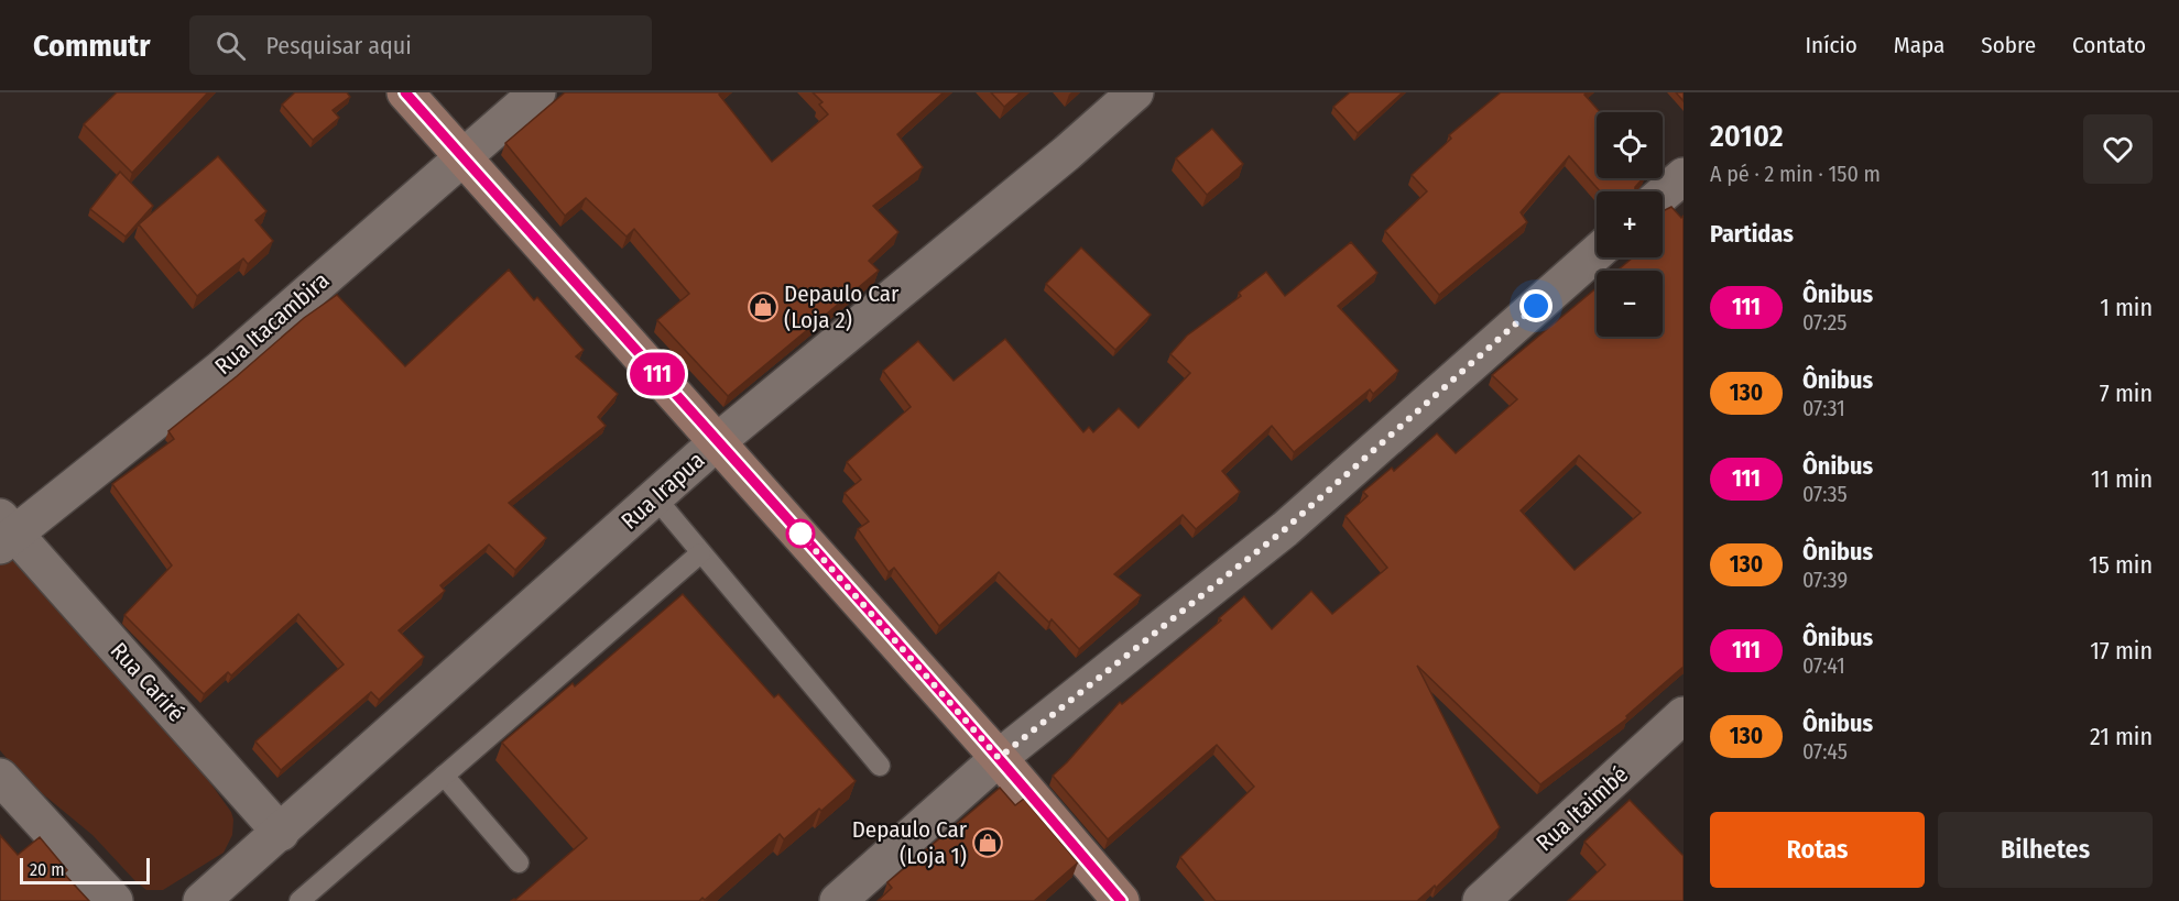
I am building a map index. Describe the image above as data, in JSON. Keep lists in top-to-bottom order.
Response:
{
  "streets": {
    "street": [
      "Rua Itacambira",
      "Rua Irapua",
      "Rua Cariré",
      "Rua Itaimbé"
    ]
  },
  "crossings": [
    ["Rua Itacambira", "Rua Cariré"],
    ["Rua Irapua", "Rua Cariré"]
  ],
  "places": {
    "shop": ["Depaulo Car (Loja 2)", "Depaulo Car (Loja 1)"]
  },
  "lines": ["bus line 111"],
  "scale_bar": "20 m",
  "page": {
    "header": "Commutr",
    "search": "Pesquisar aqui",
    "nav": [
      "Início",
      "Mapa",
      "Sobre",
      "Contato"
    ],
    "on_map": "111",
    "heading": [
      ["20102", "A pé · 2 min · 150 m"],
      "Partidas"
    ],
    "map_buttons": ["+", "−"],
    "list": [
      {
        "mark": "111",
        "name": "Ônibus",
        "note": "07:25",
        "value": "1 min"
      },
      {
        "mark": "130",
        "name": "Ônibus",
        "note": "07:31",
        "value": "7 min"
      },
      {
        "mark": "111",
        "name": "Ônibus",
        "note": "07:35",
        "value": "11 min"
      },
      {
        "mark": "130",
        "name": "Ônibus",
        "note": "07:39",
        "value": "15 min"
      },
      {
        "mark": "111",
        "name": "Ônibus",
        "note": "07:41",
        "value": "17 min"
      },
      {
        "mark": "130",
        "name": "Ônibus",
        "note": "07:45",
        "value": "21 min"
      }
    ],
    "buttons": ["Rotas", "Bilhetes"],
    "scale": "20 m"
  }
}
